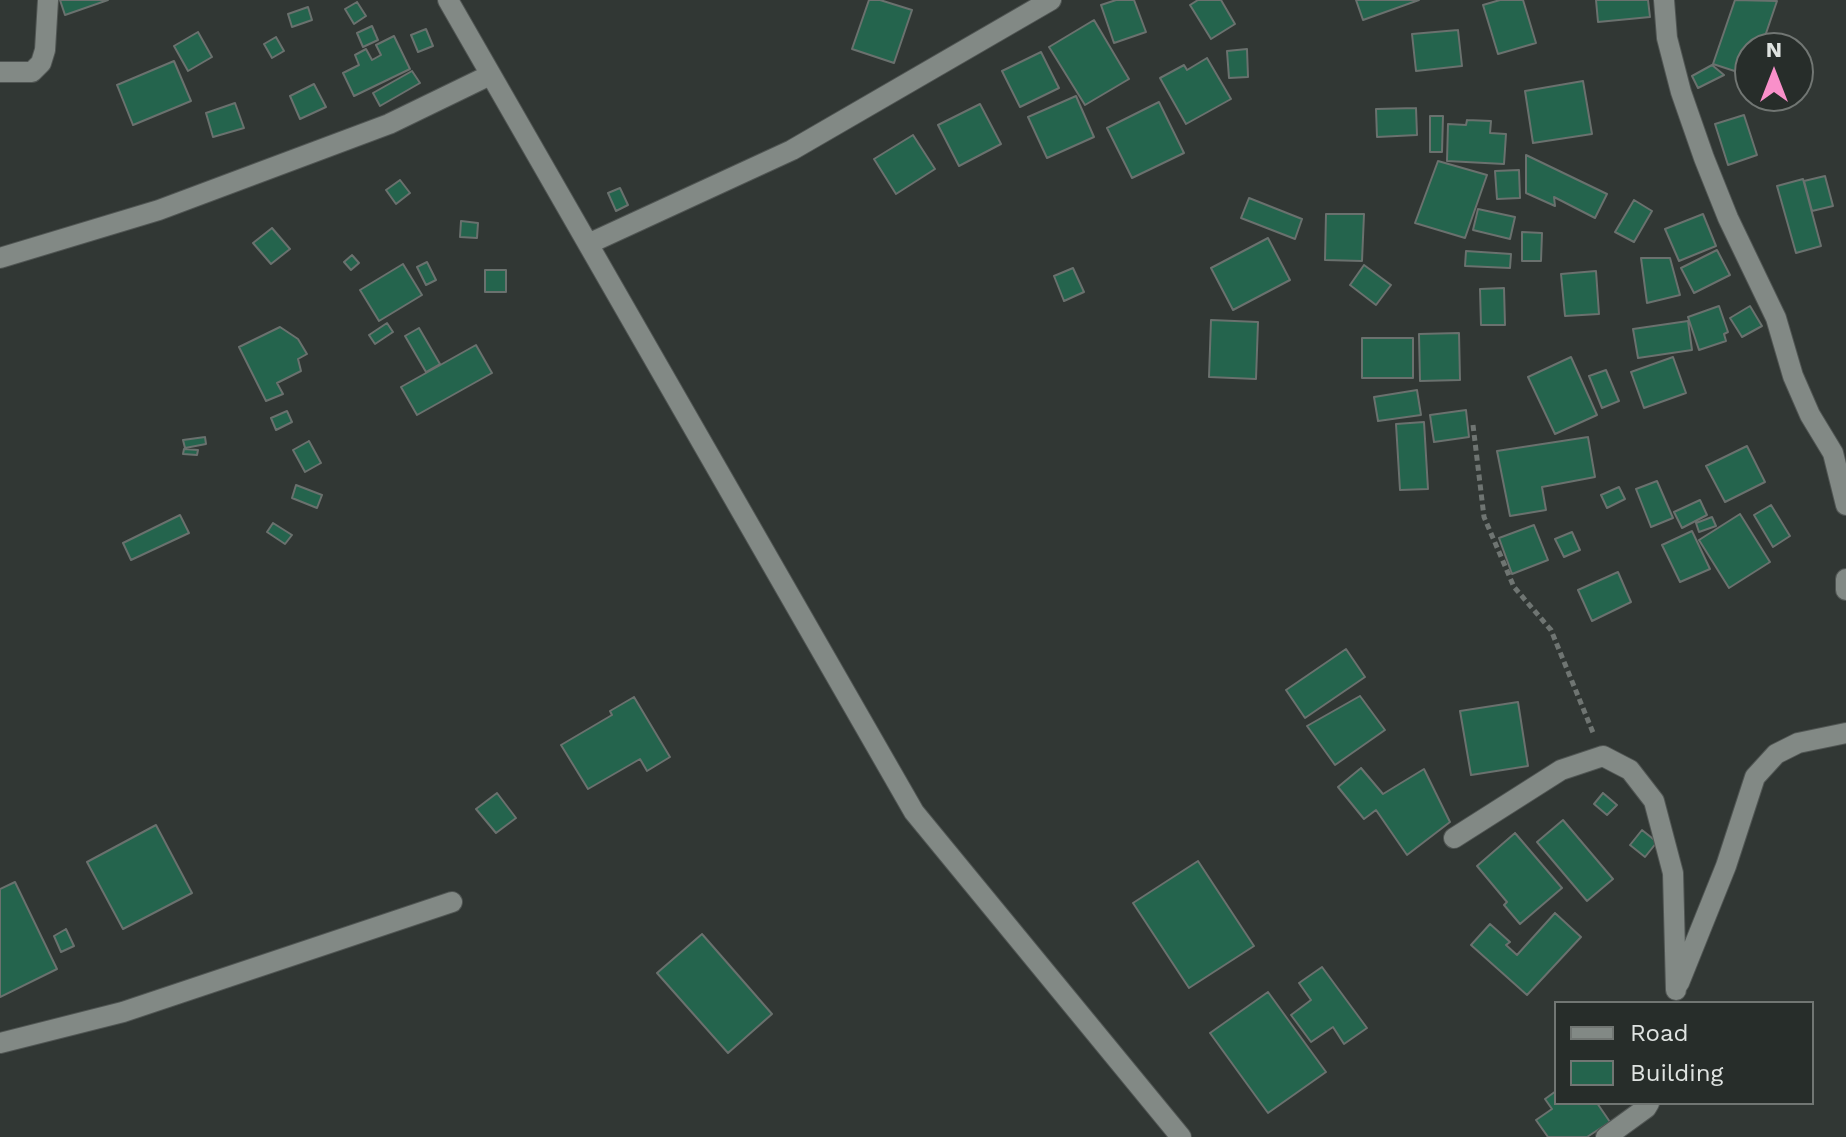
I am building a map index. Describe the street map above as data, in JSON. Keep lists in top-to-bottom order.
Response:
{
  "legend": ["Road", "Building"],
  "north": "top"
}
